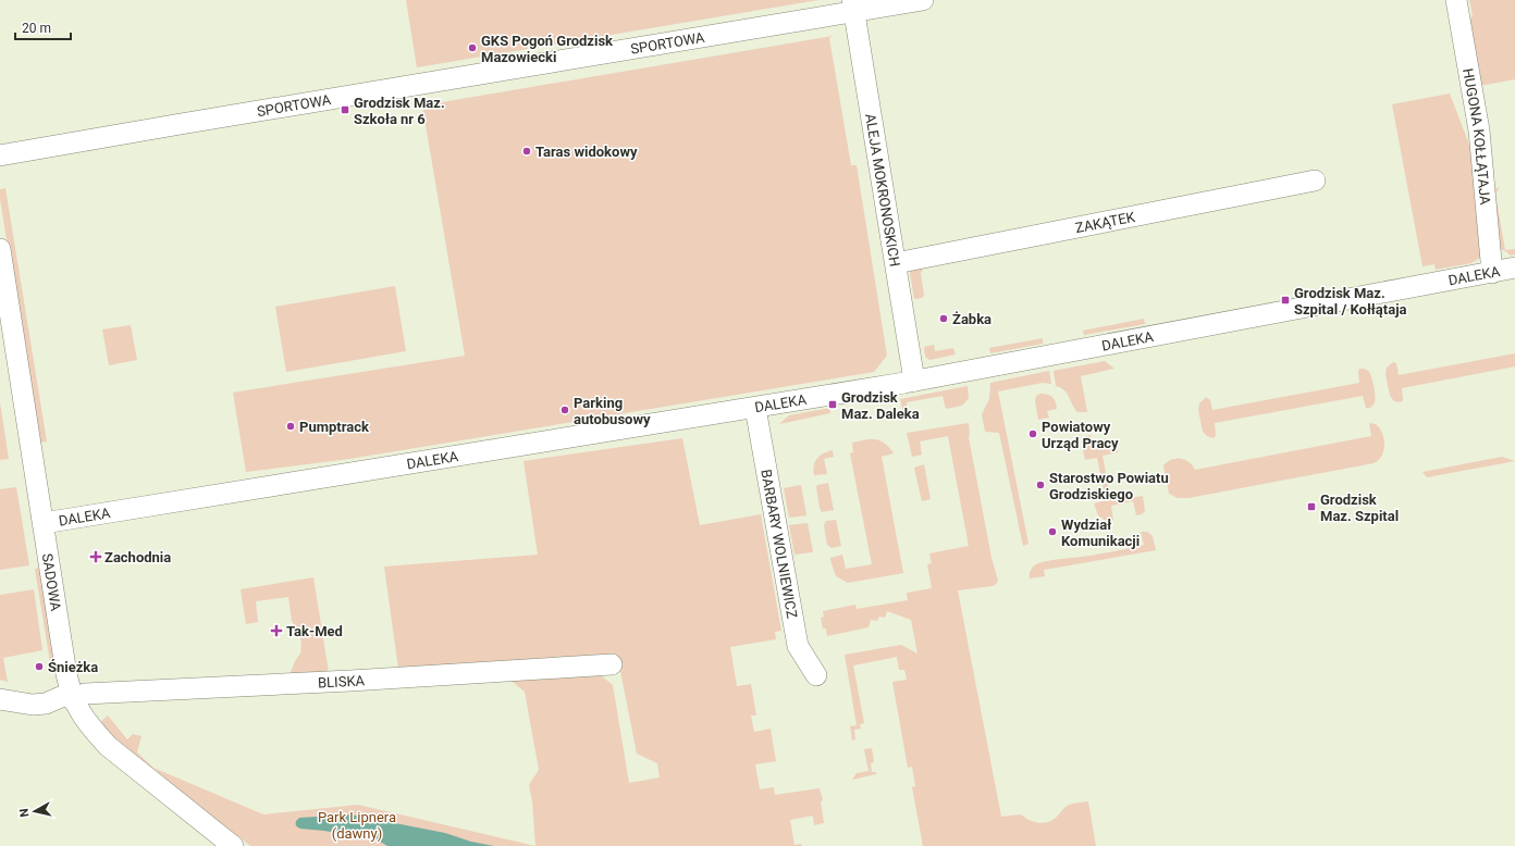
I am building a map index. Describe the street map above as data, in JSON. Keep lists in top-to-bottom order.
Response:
{
  "streets": {
    "street": [
      "SPORTOWA",
      "HUGONA KOŁŁĄTAJA",
      "ALEJA MOKRONOSKICH",
      "ZAKĄTEK",
      "DALEKA",
      "BARBARY WOLNIEWICZ",
      "SADOWA",
      "BLISKA"
    ]
  },
  "crossings": [
    ["SPORTOWA", "ALEJA MOKRONOSKICH"],
    ["HUGONA KOŁŁĄTAJA", "DALEKA"],
    ["ALEJA MOKRONOSKICH", "ZAKĄTEK"],
    ["ALEJA MOKRONOSKICH", "DALEKA"],
    ["DALEKA", "BARBARY WOLNIEWICZ"],
    ["DALEKA", "SADOWA"],
    ["SADOWA", "BLISKA"]
  ],
  "parks": ["Park Lipnera (dawny)"],
  "places": {
    "other": [
      "GKS Pogoń Grodzisk Mazowiecki",
      "Taras widokowy",
      "Żabka",
      "Parking autobusowy",
      "Pumptrack",
      "Powiatowy Urząd Pracy",
      "Starostwo Powiatu Grodziskiego",
      "Wydział Komunikacji",
      "Śnieżka"
    ],
    "transit": [
      "Grodzisk Maz. Szkoła nr 6",
      "Grodzisk Maz. Szpital / Kołłątaja",
      "Grodzisk Maz. Daleka",
      "Grodzisk Maz. Szpital"
    ],
    "health": ["Zachodnia", "Tak-Med"]
  },
  "scale_bar": "20 m",
  "north": "left"
}
